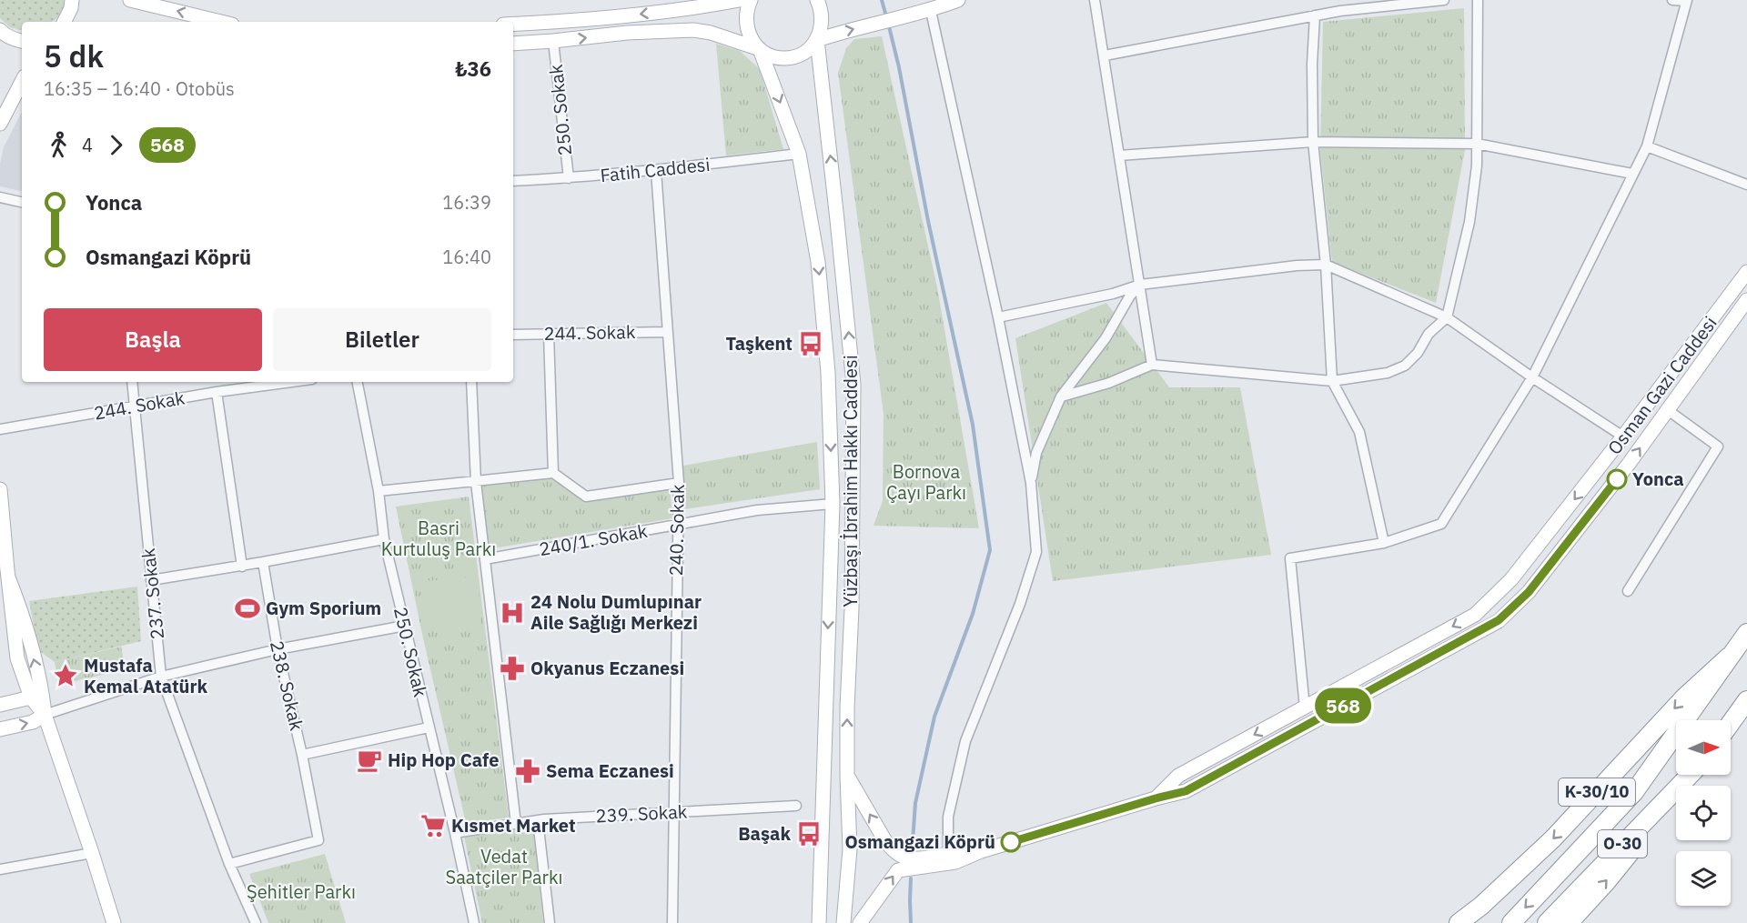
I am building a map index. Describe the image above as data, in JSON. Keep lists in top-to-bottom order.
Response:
{
  "streets": {
    "highway": ["K-30/10", "O-30"],
    "main road": ["Osman Gazi Caddesi", "Yüzbaşı İbrahim Hakkı Caddesi"],
    "street": [
      "250. Sokak",
      "Fatih Caddesi",
      "244. Sokak",
      "240. Sokak",
      "240/1. Sokak",
      "237. Sokak",
      "238. Sokak",
      "239. Sokak"
    ]
  },
  "crossings": [
    ["250. Sokak", "Fatih Caddesi"],
    ["250. Sokak", "239. Sokak"],
    ["Fatih Caddesi", "Yüzbaşı İbrahim Hakkı Caddesi"],
    ["Fatih Caddesi", "240. Sokak"],
    ["244. Sokak", "240. Sokak"],
    ["244. Sokak", "237. Sokak"],
    ["Osman Gazi Caddesi", "Yüzbaşı İbrahim Hakkı Caddesi"],
    ["Yüzbaşı İbrahim Hakkı Caddesi", "240/1. Sokak"],
    ["240. Sokak", "240/1. Sokak"],
    ["240. Sokak", "239. Sokak"],
    ["237. Sokak", "238. Sokak"],
    ["K-30/10", "O-30"]
  ],
  "parks": [
    "Bornova Çayı Parkı",
    "Basri Kurtuluş Parkı",
    "Vedat Saatçiler Parkı",
    "Şehitler Parkı"
  ],
  "places": {
    "bus stop": ["Taşkent", "Başak"],
    "other": ["Yonca", "Osmangazi Köprü"],
    "sports": ["Gym Sporium"],
    "hospital": ["24 Nolu Dumlupınar Aile Sağlığı Merkezi"],
    "pharmacy": ["Okyanus Eczanesi", "Sema Eczanesi"],
    "place": ["Mustafa Kemal Atatürk"],
    "cafe": ["Hip Hop Cafe"],
    "supermarket": ["Kısmet Market"]
  },
  "lines": ["bus line 568"],
  "north": "right",
  "page": {
    "on_map": "568",
    "heading": ["5 dk", "16:35 – 16:40 · Otobüs", "₺36"],
    "legs": ["4", "568"],
    "list": [
      {
        "name": "Yonca",
        "value": "16:39"
      },
      {
        "name": "Osmangazi Köprü",
        "value": "16:40"
      }
    ],
    "buttons": ["Başla", "Biletler"]
  }
}
